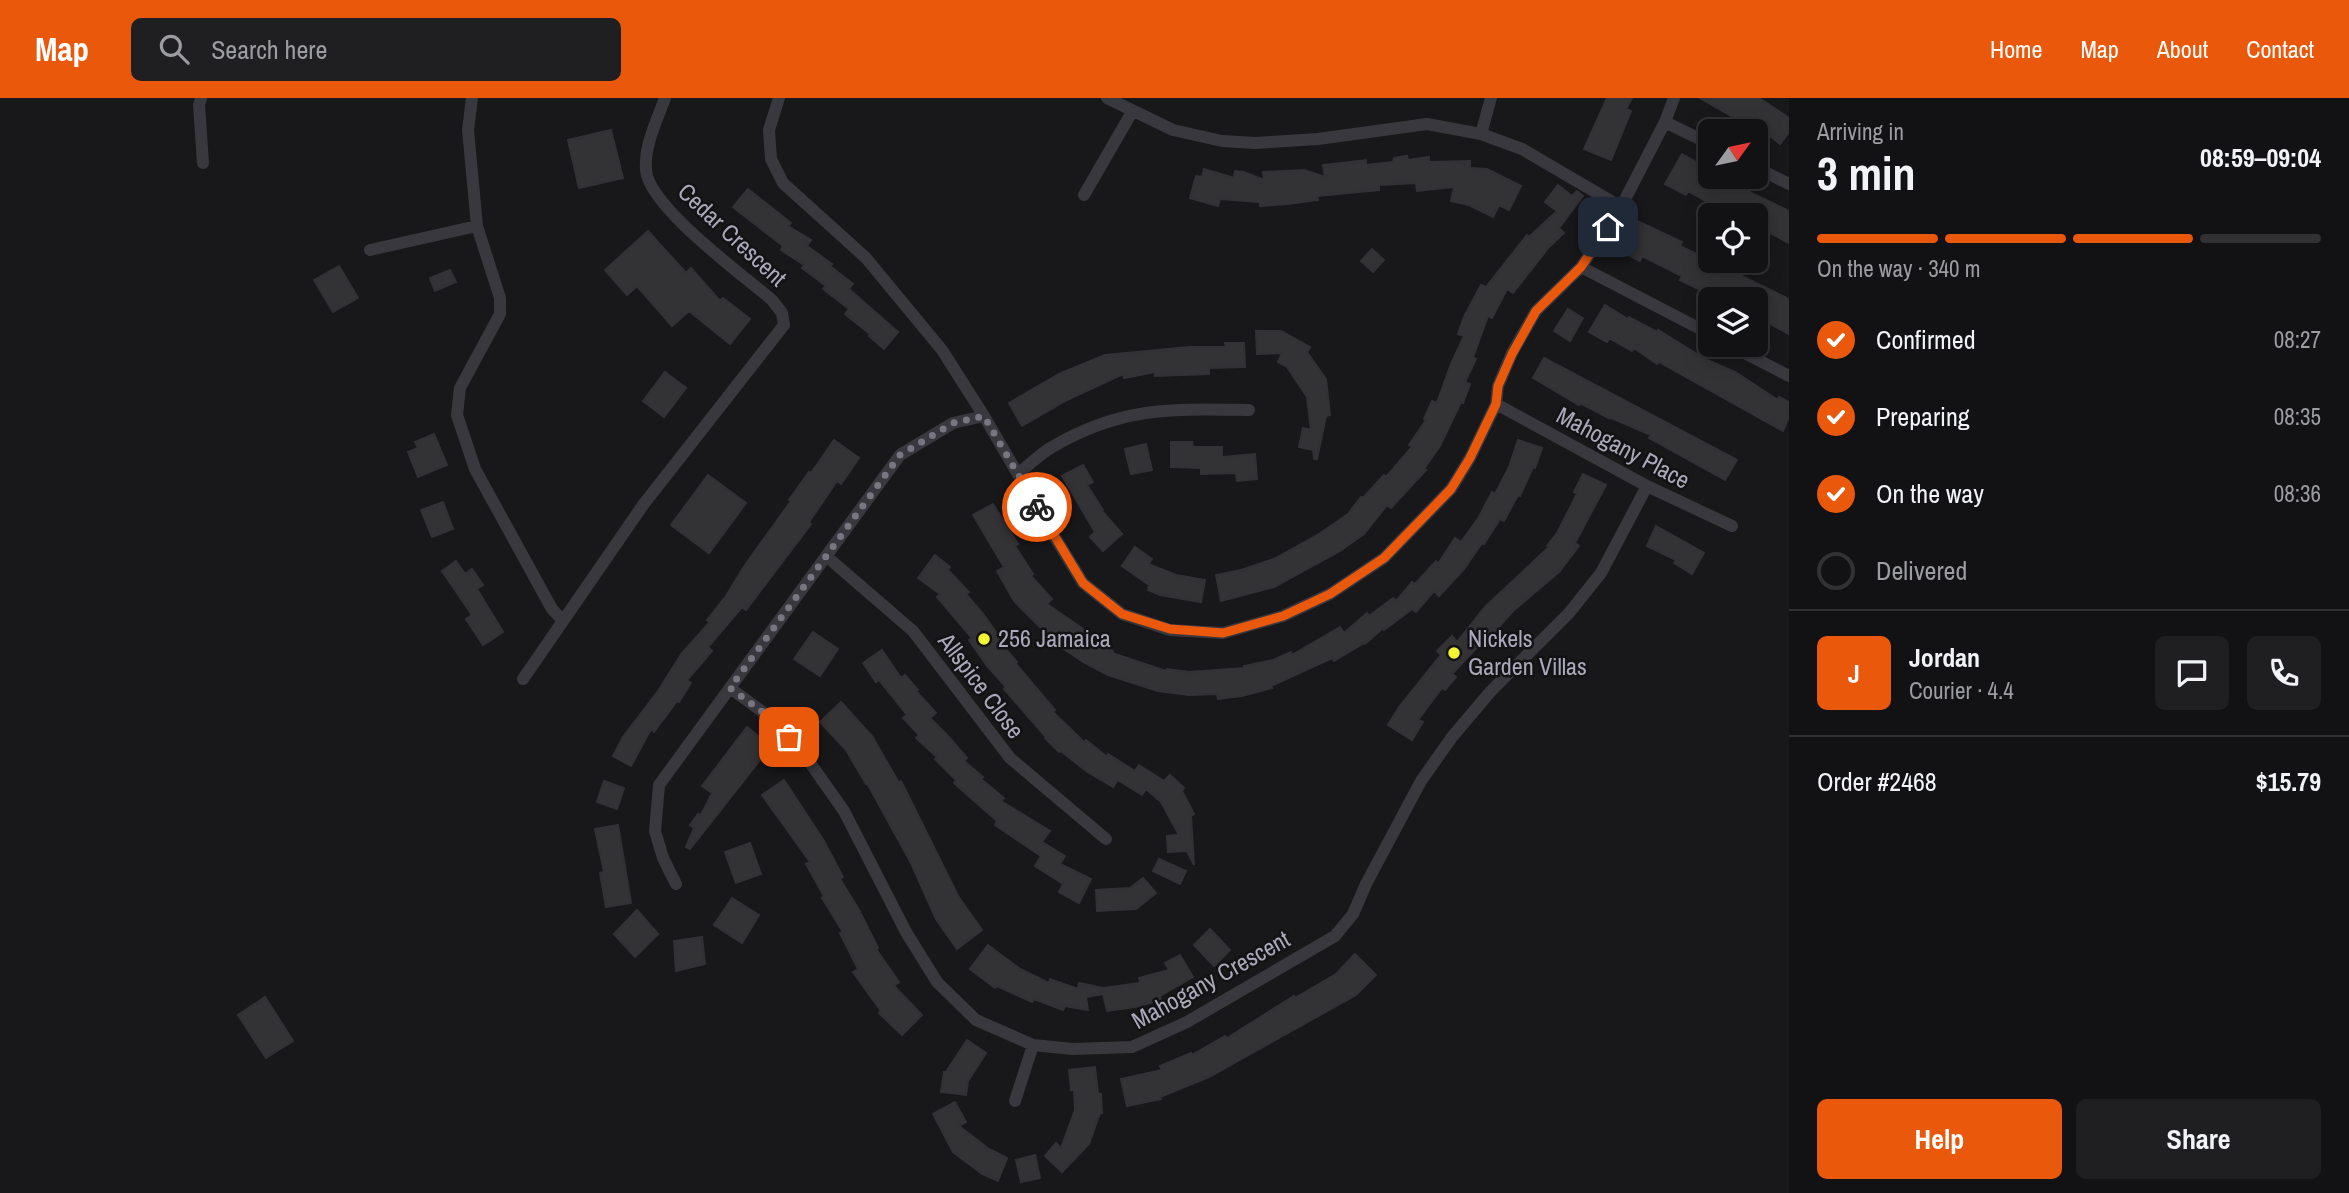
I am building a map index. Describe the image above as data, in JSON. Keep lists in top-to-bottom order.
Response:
{
  "streets": {
    "street": [
      "Cedar Crescent",
      "Mahogany Place",
      "Allspice Close",
      "Mahogany Crescent"
    ]
  },
  "crossings": [
    ["Mahogany Place", "Mahogany Crescent"]
  ],
  "places": ["256 Jamaica", "Nickels Garden Villas"],
  "north": "top right",
  "page": {
    "header": "Map",
    "search": "Search here",
    "nav": [
      "Home",
      "Map",
      "About",
      "Contact"
    ],
    "heading": ["3 min", "Arriving in", "08:59–09:04"],
    "panel": [
      "Jordan",
      "Courier · 4.4",
      "Order #2468",
      "$15.79"
    ],
    "bar": "On the way · 340 m",
    "list": [
      ["Confirmed", "08:27"],
      ["Preparing", "08:35"],
      ["On the way", "08:36"],
      "Delivered"
    ],
    "round": "J",
    "buttons": ["Help", "Share"]
  }
}
